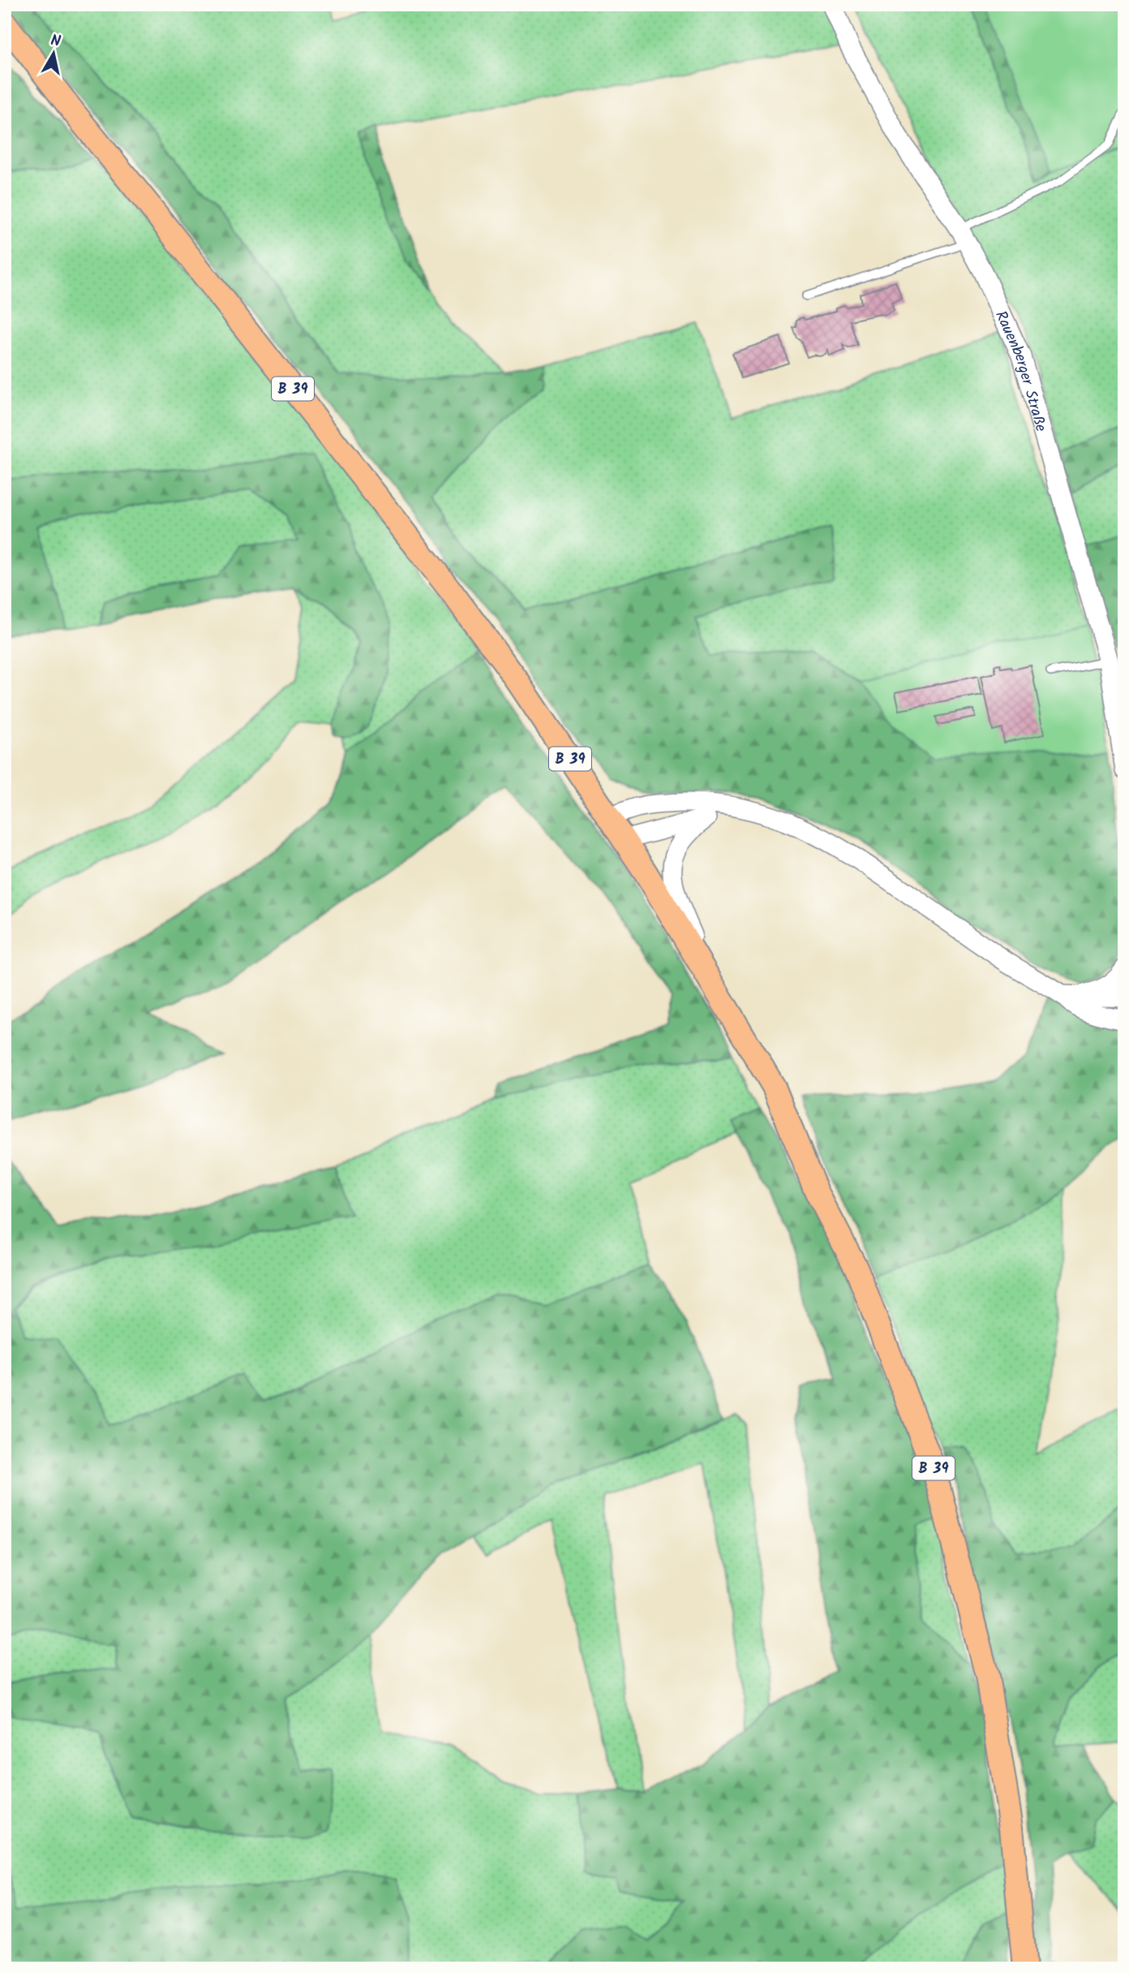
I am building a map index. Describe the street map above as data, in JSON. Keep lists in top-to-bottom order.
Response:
{
  "streets": {
    "main road": ["B 39"],
    "street": ["Rauenberger Straße"]
  },
  "north": "top"
}
